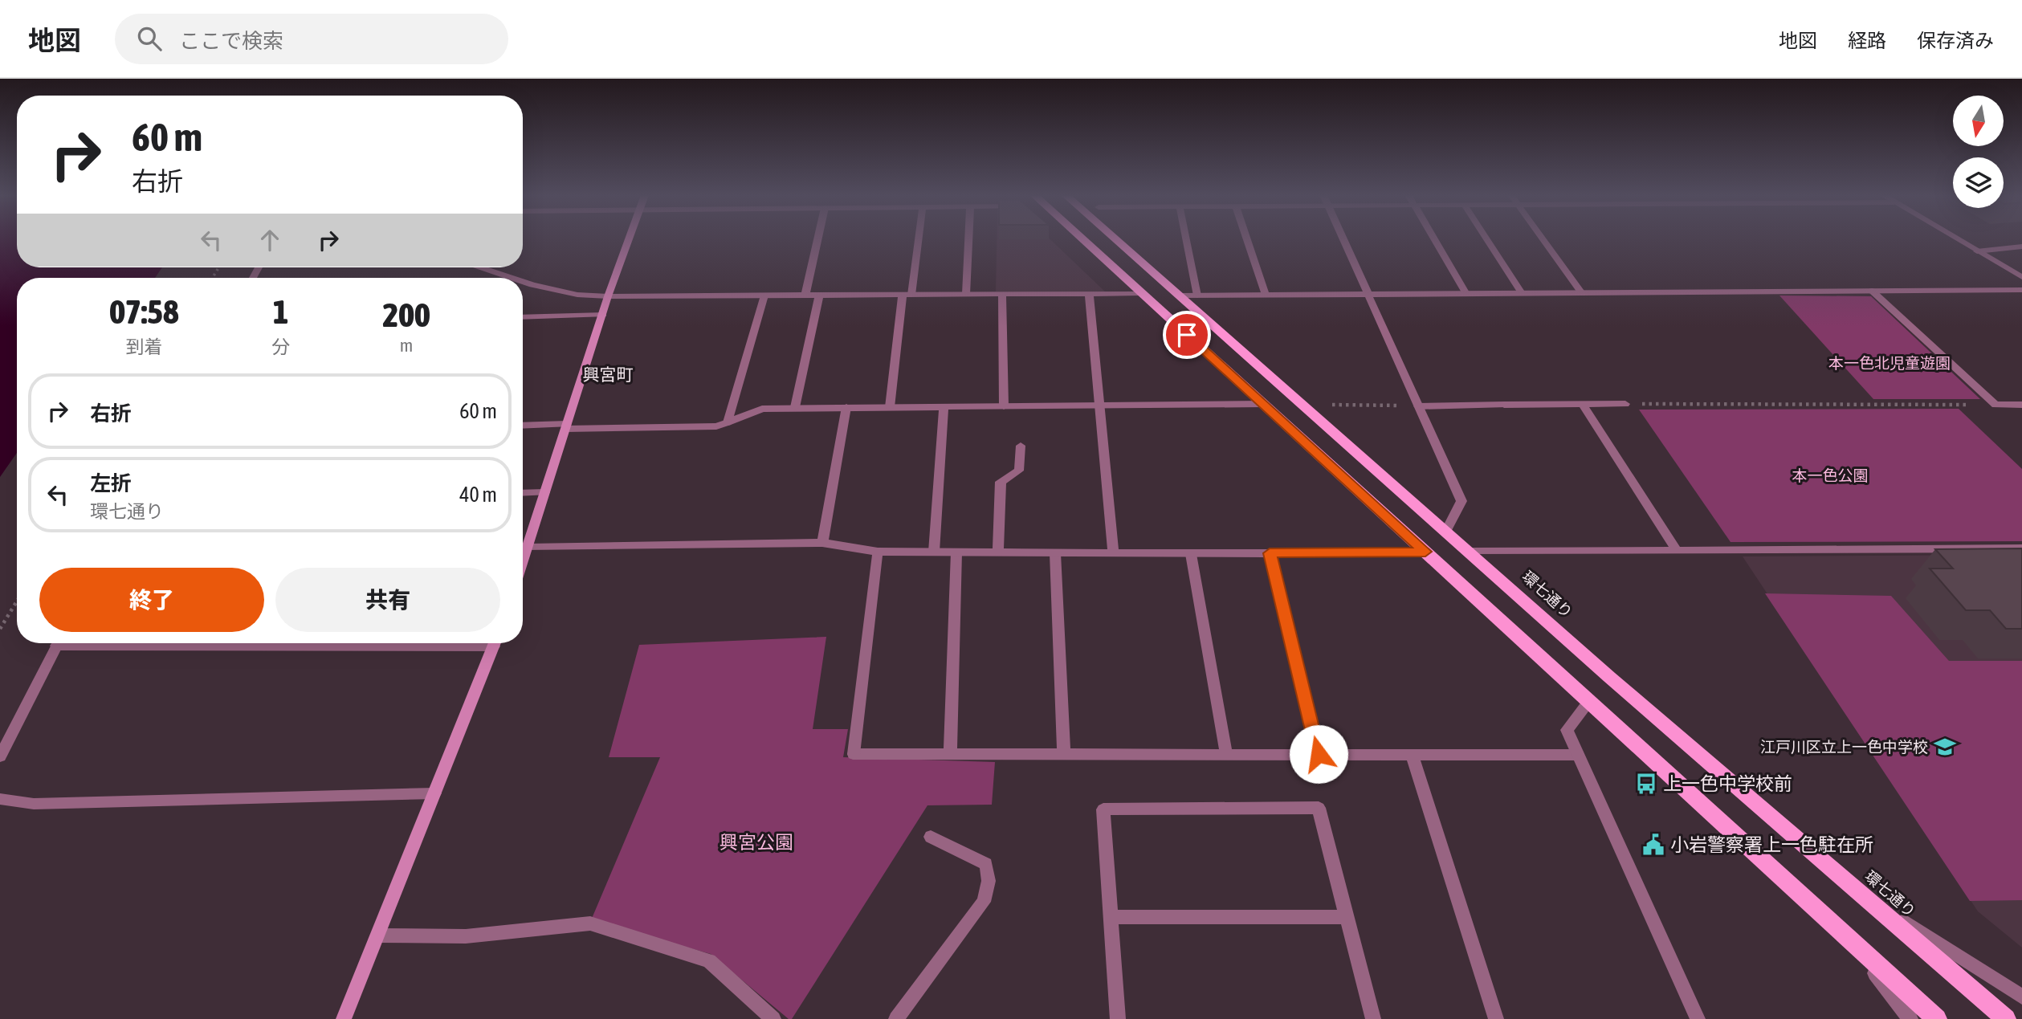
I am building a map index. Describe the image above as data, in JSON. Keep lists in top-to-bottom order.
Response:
{
  "streets": {
    "main road": ["環七通り"]
  },
  "districts": ["興宮町"],
  "parks": ["本一色北児童遊園", "本一色公園", "興宮公園"],
  "places": {
    "school or university": ["江戸川区立上一色中学校"],
    "bus stop": ["上一色中学校前"],
    "public building": ["小岩警察署上一色駐在所"]
  },
  "north": "bottom",
  "page": {
    "header": "地図",
    "search": "ここで検索",
    "nav": ["地図", "経路", "保存済み"],
    "turn": ["60 m", "右折"],
    "eta": [
      "07:58",
      "到着",
      "1",
      "分",
      "200",
      "m"
    ],
    "list": [
      {
        "name": "右折",
        "value": "60 m"
      },
      {
        "name": "左折",
        "note": "環七通り",
        "value": "40 m"
      }
    ],
    "buttons": ["終了", "共有"]
  }
}
